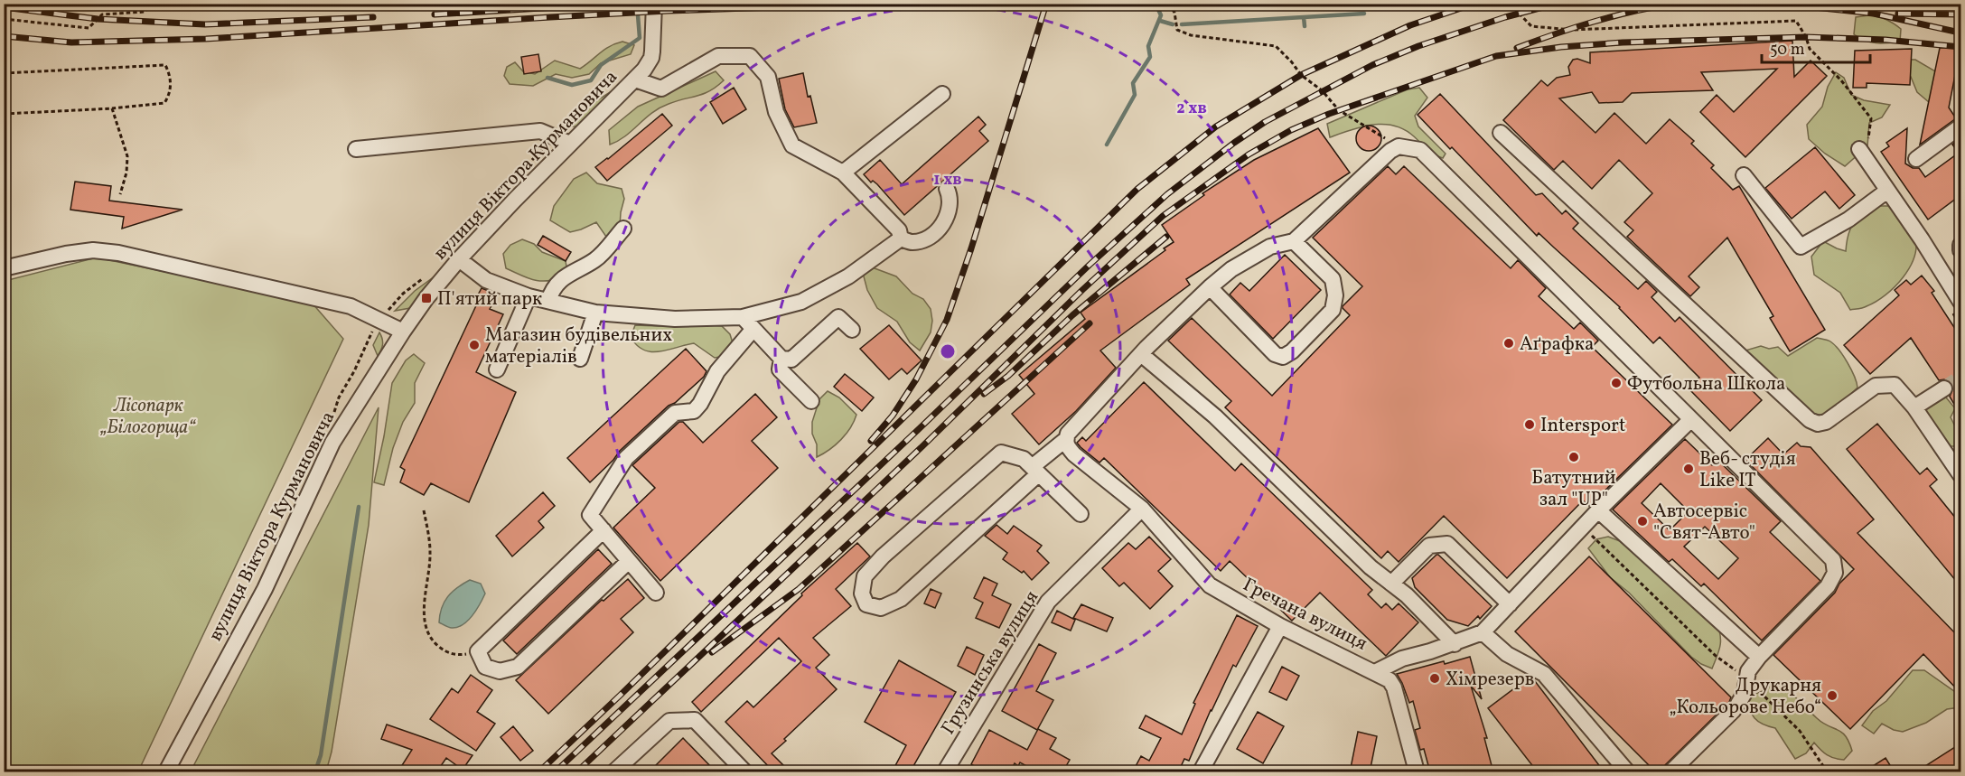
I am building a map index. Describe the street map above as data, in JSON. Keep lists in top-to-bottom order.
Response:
{
  "streets": {
    "street": ["вулиця Віктора Курмановича", "Гречана вулиця", "Грузинська вулиця"]
  },
  "crossings": [
    ["Гречана вулиця", "Грузинська вулиця"]
  ],
  "parks": ["Лісопарк „Білогорща“"],
  "places": {
    "transit": ["П'ятий парк"],
    "other": [
      "Аґрафка",
      "Магазин будівельних матеріалів",
      "Футбольна Школа",
      "Intersport",
      "Батутний зал \"UP\"",
      "Веб- студія Like IT",
      "Автосервіс \"Свят-Авто\"",
      "Хімрезерв",
      "Друкарня „Кольорове Небо“"
    ]
  },
  "scale_bar": "50 m",
  "rings": ["2 хв", "1 хв"]
}
